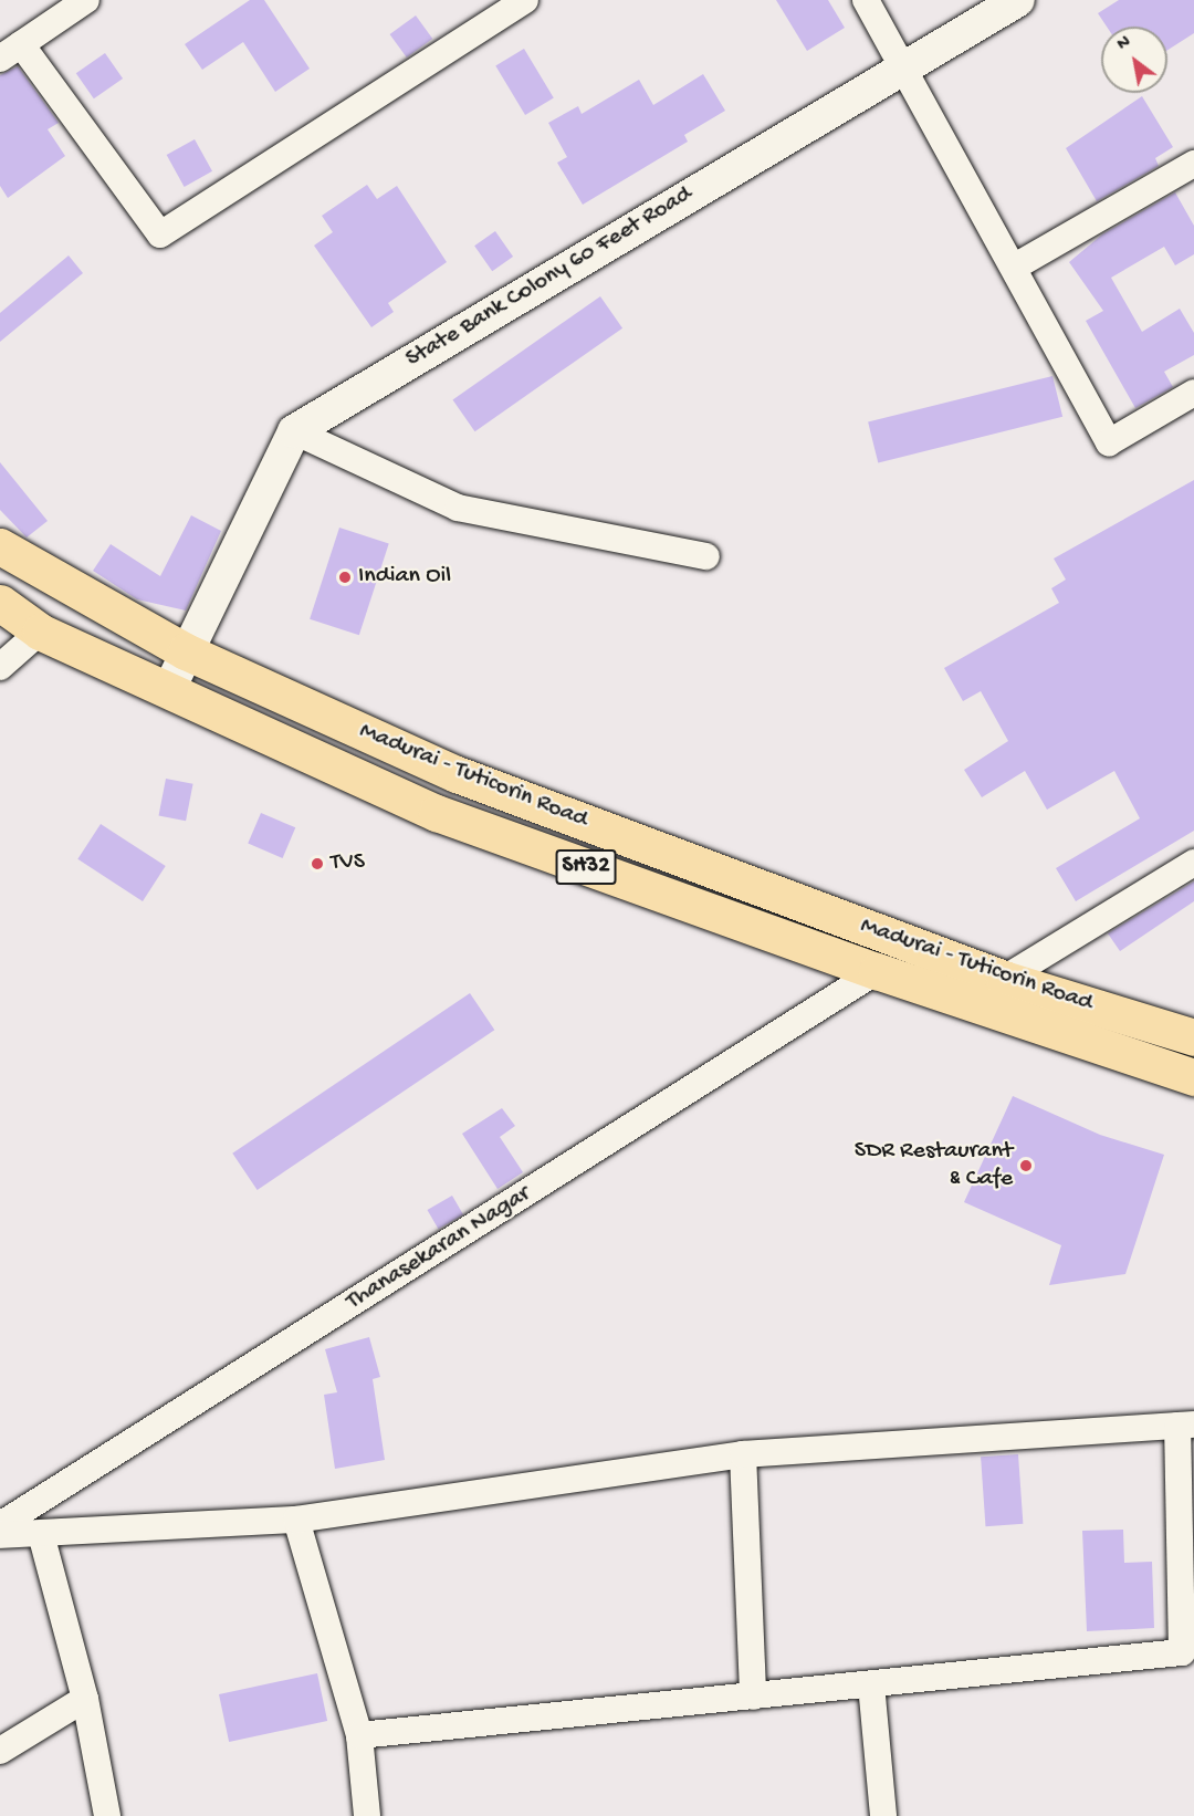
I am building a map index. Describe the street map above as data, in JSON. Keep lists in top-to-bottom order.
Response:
{
  "streets": {
    "main road": ["Madurai - Tuticorin Road", "SH32"],
    "street": ["State Bank Colony 60 Feet Road", "Thanasekaran Nagar"]
  },
  "crossings": [
    ["Madurai - Tuticorin Road", "Thanasekaran Nagar"]
  ],
  "places": ["Indian Oil", "TVS", "SDR Restaurant & Cafe"],
  "north": "top left"
}
